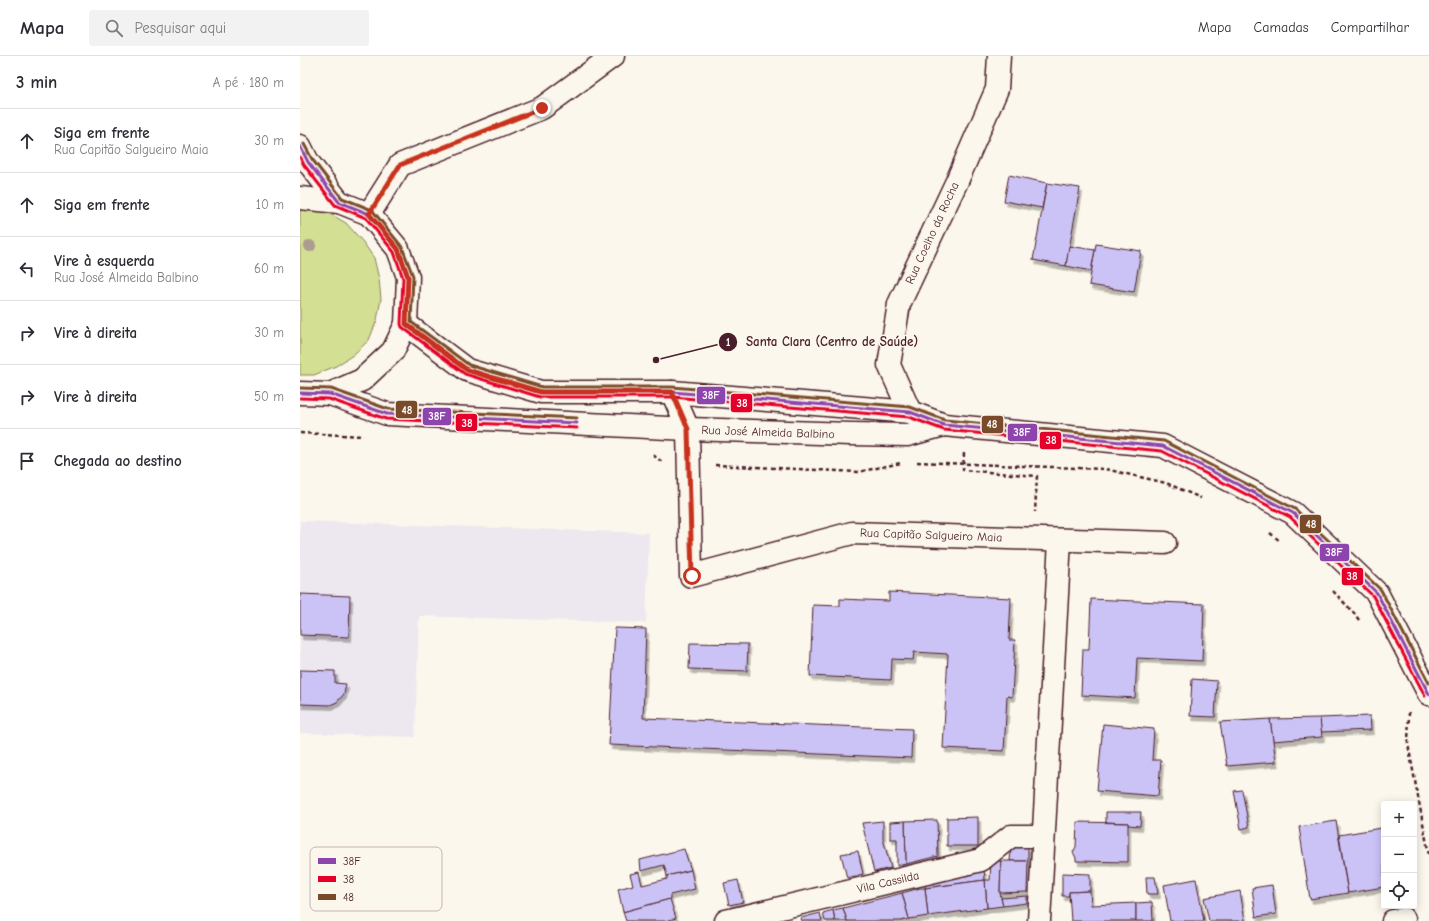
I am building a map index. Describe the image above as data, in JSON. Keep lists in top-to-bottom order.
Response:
{
  "streets": {
    "street": [
      "Rua Coelho da Rocha",
      "Rua José Almeida Balbino",
      "Rua Capitão Salgueiro Maia",
      "Vila Cassilda"
    ]
  },
  "crossings": [
    ["Rua Coelho da Rocha", "Rua José Almeida Balbino"],
    ["Rua José Almeida Balbino", "Rua Capitão Salgueiro Maia"]
  ],
  "places": ["Santa Clara (Centro de Saúde)"],
  "lines": ["transit line 48", "transit line 38F", "transit line 38"],
  "legend": ["38F", "38", "48"],
  "page": {
    "header": "Mapa",
    "search": "Pesquisar aqui",
    "nav": ["Mapa", "Camadas", "Compartilhar"],
    "heading": ["3 min", "A pé · 180 m"],
    "list": [
      ["Siga em frente", "Rua Capitão Salgueiro Maia", "30 m"],
      ["Siga em frente", "10 m"],
      ["Vire à esquerda", "Rua José Almeida Balbino", "60 m"],
      ["Vire à direita", "30 m"],
      ["Vire à direita", "50 m"],
      "Chegada ao destino"
    ],
    "map_buttons": ["+", "−"]
  }
}
